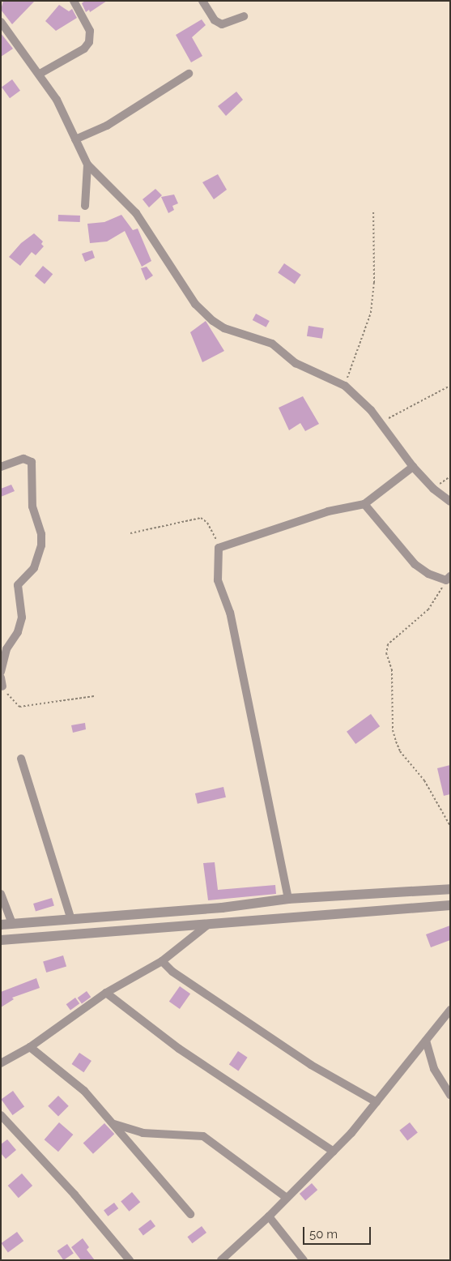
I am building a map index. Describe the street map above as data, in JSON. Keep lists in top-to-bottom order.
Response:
{
  "scale_bar": "50 m"
}
